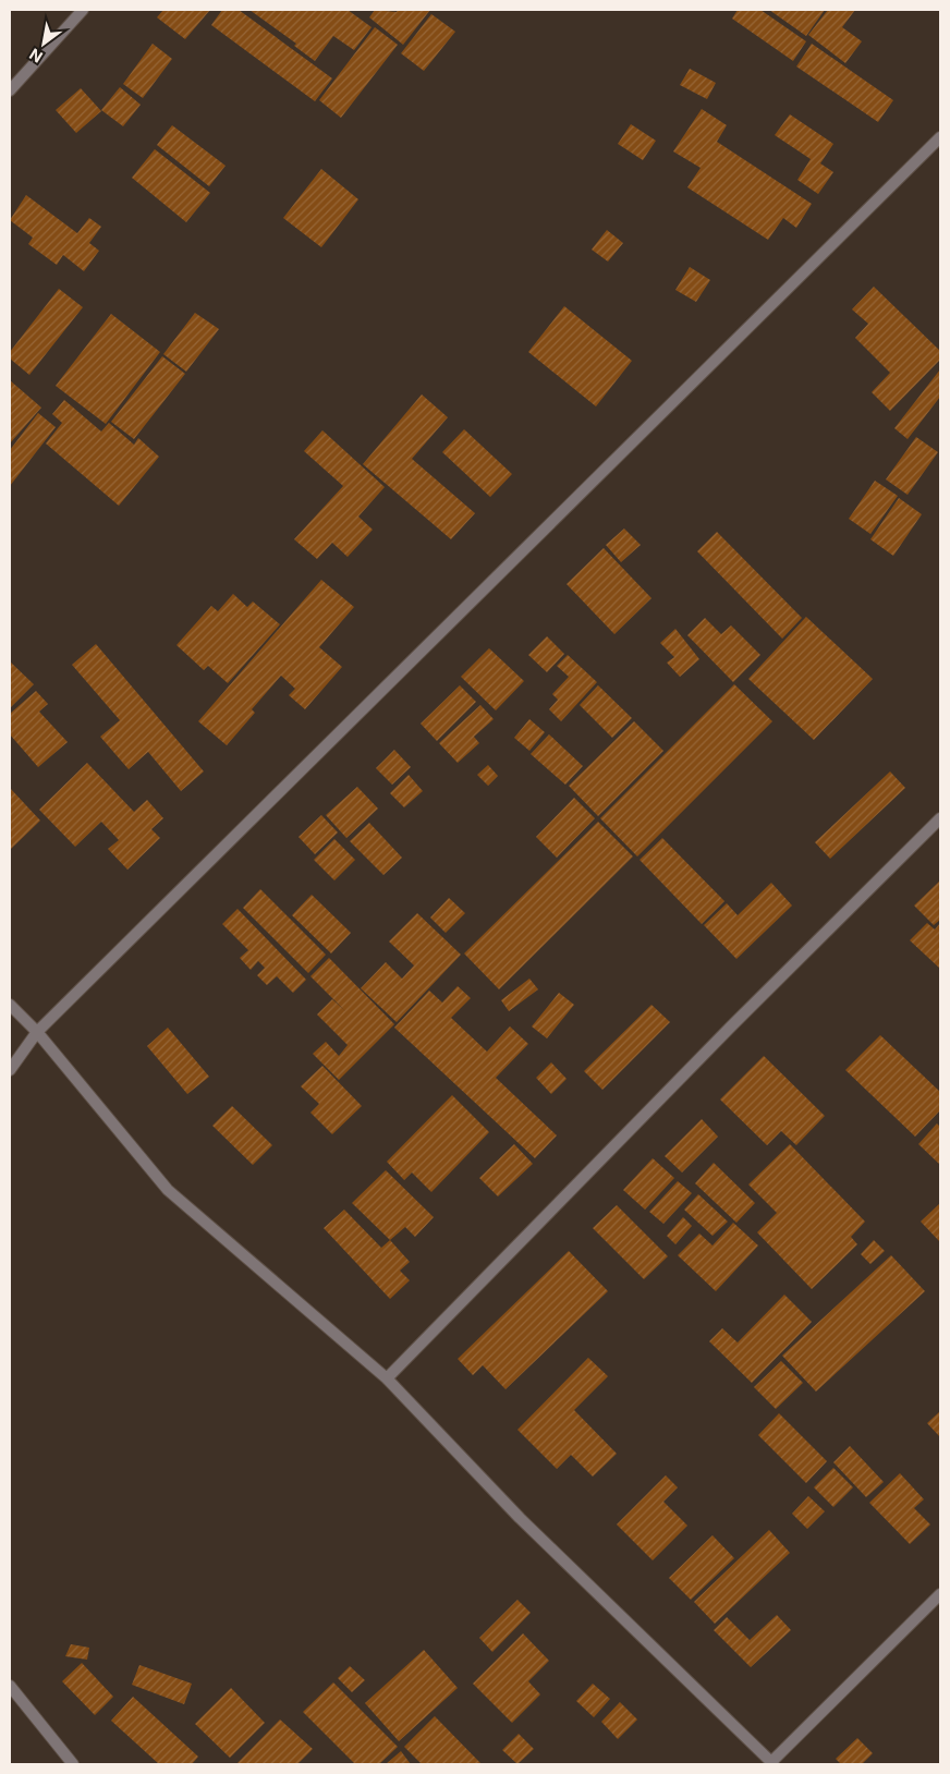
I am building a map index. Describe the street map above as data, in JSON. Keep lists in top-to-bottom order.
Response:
{
  "north": "bottom left"
}
